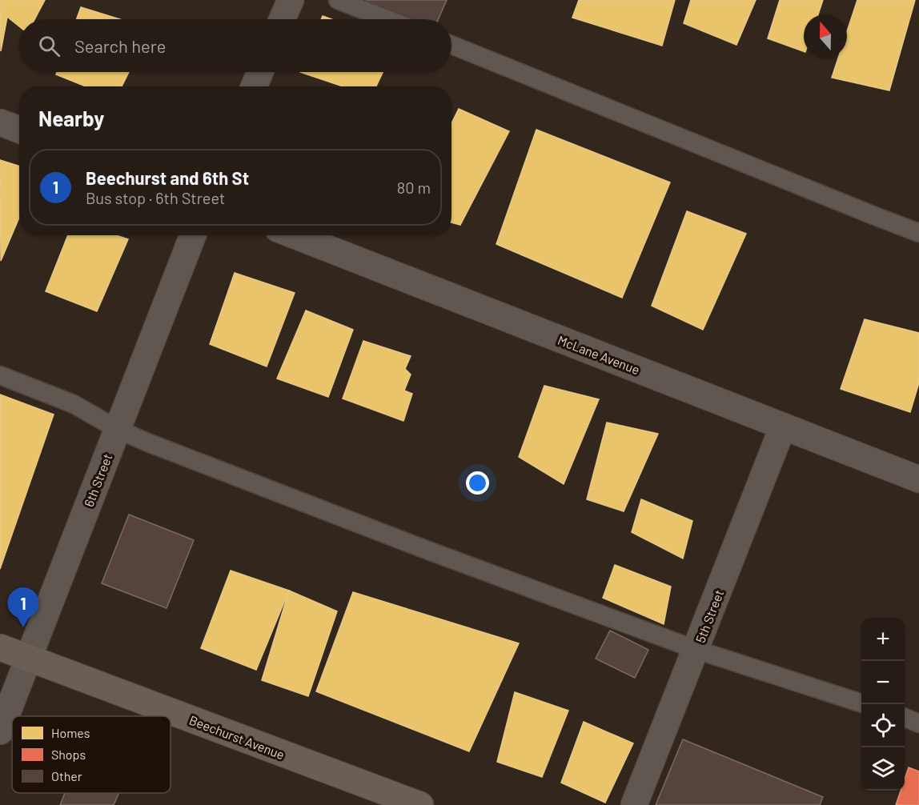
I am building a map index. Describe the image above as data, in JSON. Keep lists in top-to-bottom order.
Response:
{
  "streets": {
    "main road": ["Beechurst Avenue"],
    "street": ["McLane Avenue", "6th Street", "5th Street"]
  },
  "crossings": [
    ["McLane Avenue", "5th Street"],
    ["6th Street", "Beechurst Avenue"]
  ],
  "legend": ["Homes", "Shops", "Other"],
  "north": "top",
  "page": {
    "search": "Search here",
    "heading": "Nearby",
    "list": [
      {
        "mark": "1",
        "name": "Beechurst and 6th St",
        "note": "Bus stop · 6th Street",
        "value": "80 m"
      }
    ],
    "pins": "1",
    "map_buttons": ["+", "−"]
  }
}
